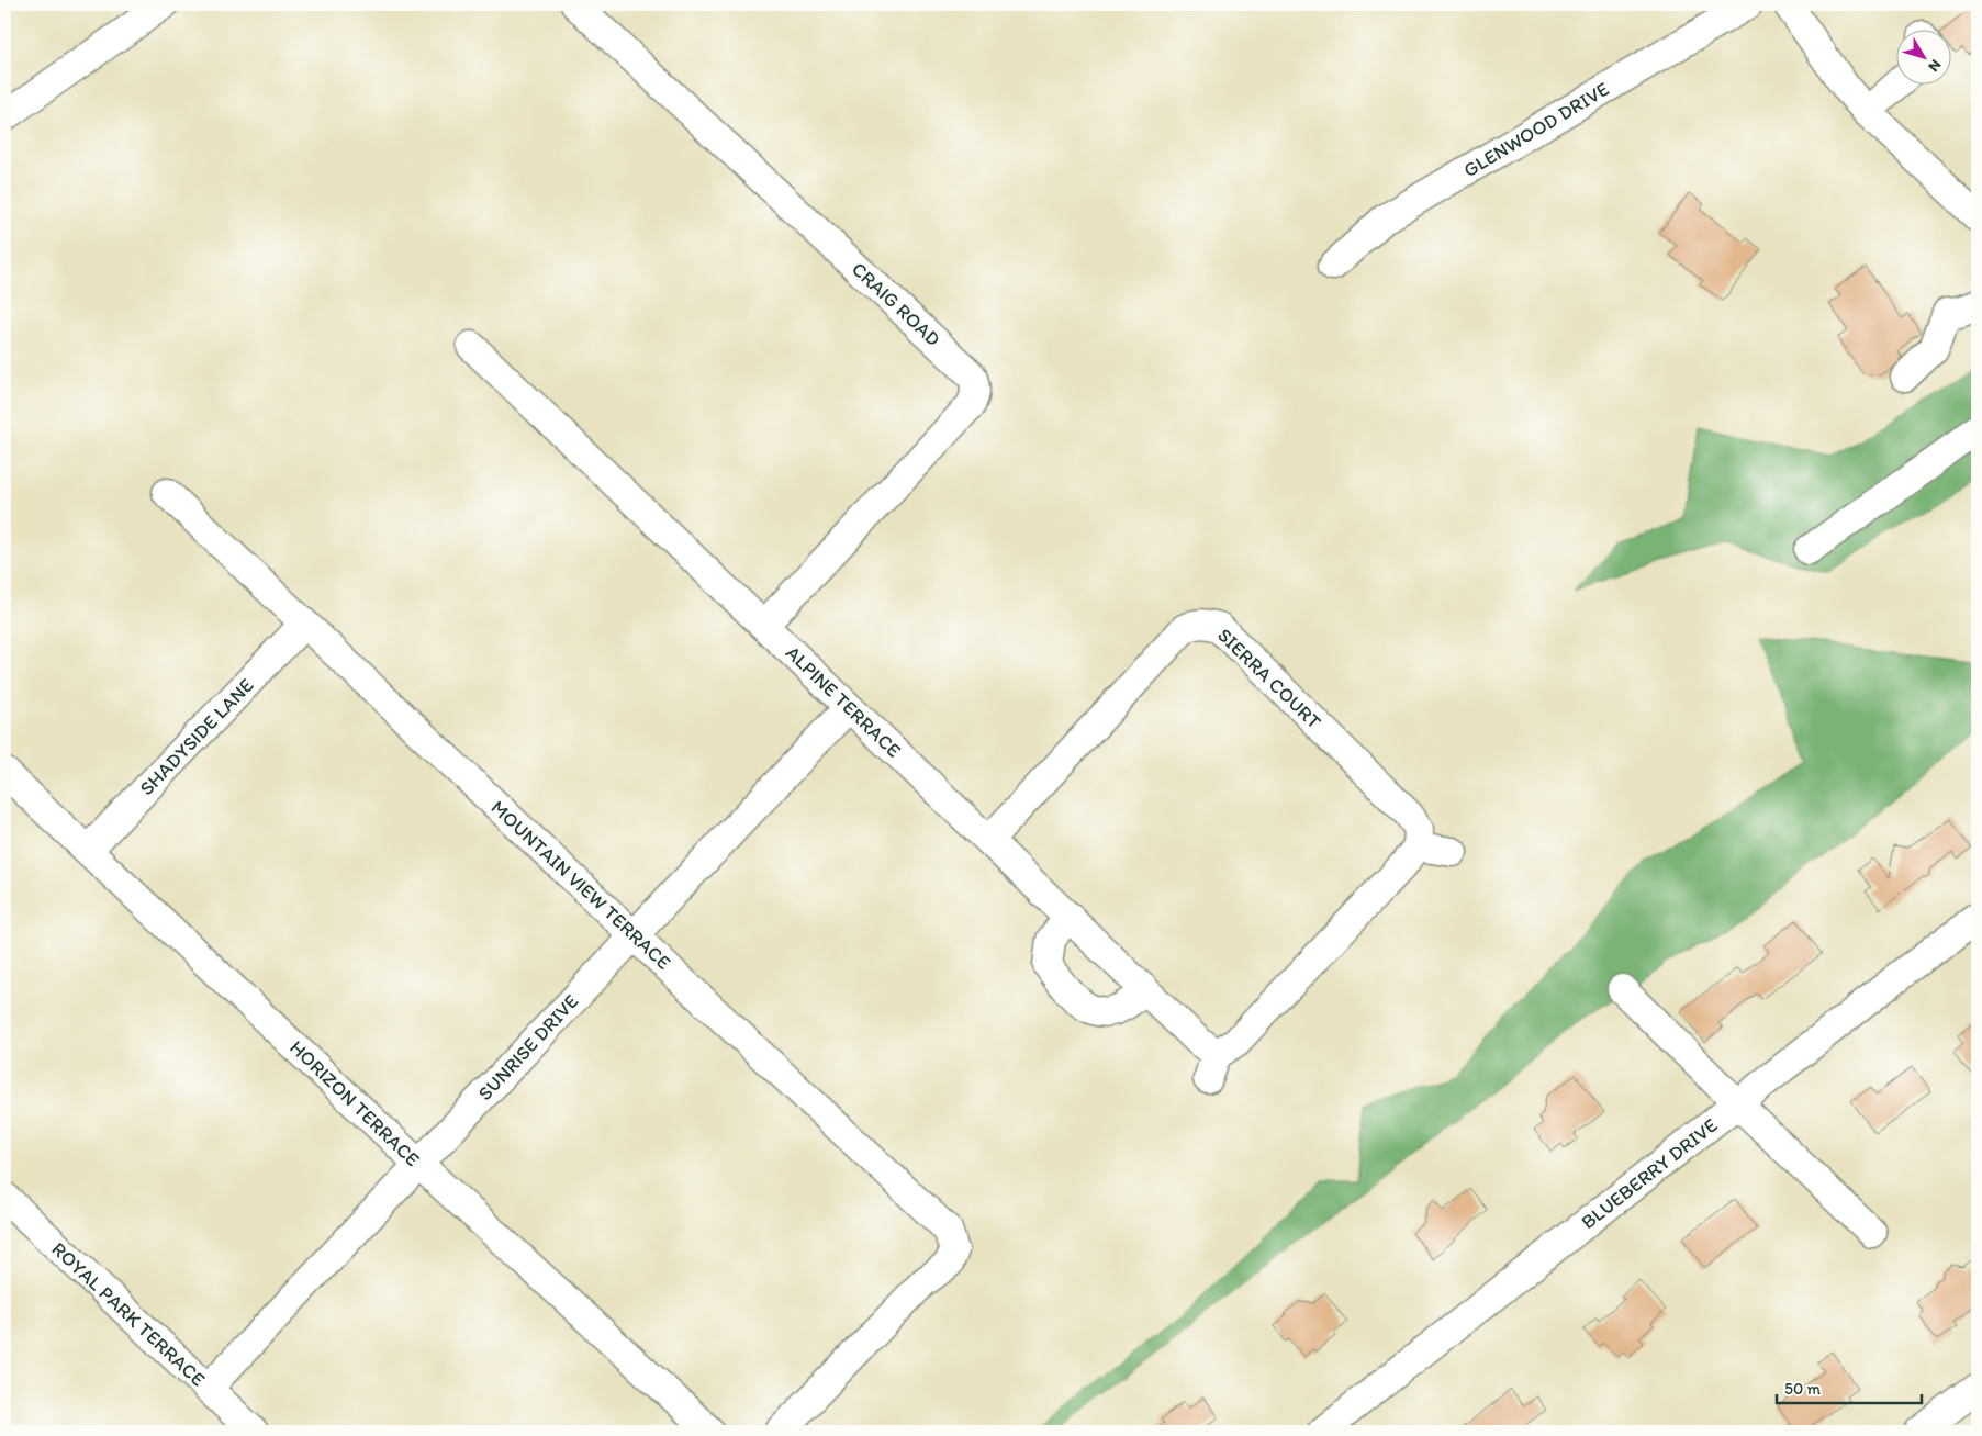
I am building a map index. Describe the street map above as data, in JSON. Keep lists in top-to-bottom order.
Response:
{
  "streets": {
    "street": [
      "GLENWOOD DRIVE",
      "CRAIG ROAD",
      "SIERRA COURT",
      "ALPINE TERRACE",
      "SHADYSIDE LANE",
      "MOUNTAIN VIEW TERRACE",
      "SUNRISE DRIVE",
      "HORIZON TERRACE",
      "BLUEBERRY DRIVE",
      "ROYAL PARK TERRACE"
    ]
  },
  "crossings": [
    ["CRAIG ROAD", "ALPINE TERRACE"],
    ["SIERRA COURT", "ALPINE TERRACE"],
    ["ALPINE TERRACE", "SUNRISE DRIVE"],
    ["SHADYSIDE LANE", "MOUNTAIN VIEW TERRACE"],
    ["SHADYSIDE LANE", "HORIZON TERRACE"],
    ["MOUNTAIN VIEW TERRACE", "SUNRISE DRIVE"],
    ["SUNRISE DRIVE", "HORIZON TERRACE"],
    ["SUNRISE DRIVE", "ROYAL PARK TERRACE"]
  ],
  "scale_bar": "50 m",
  "north": "bottom right"
}
